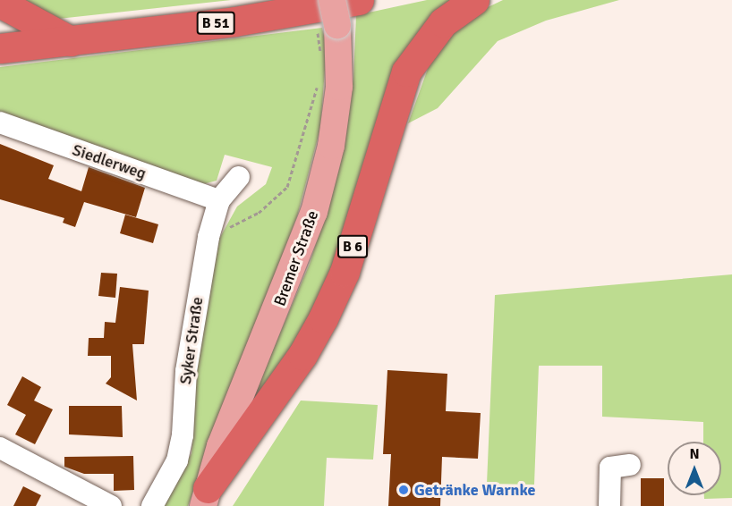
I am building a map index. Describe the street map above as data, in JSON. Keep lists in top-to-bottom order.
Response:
{
  "streets": {
    "highway": ["B 51", "B 6"],
    "main road": ["Bremer Straße"],
    "street": ["Siedlerweg", "Syker Straße"]
  },
  "crossings": [
    ["Siedlerweg", "Syker Straße"],
    ["B 6", "Bremer Straße"]
  ],
  "places": ["Getränke Warnke"],
  "north": "top"
}
